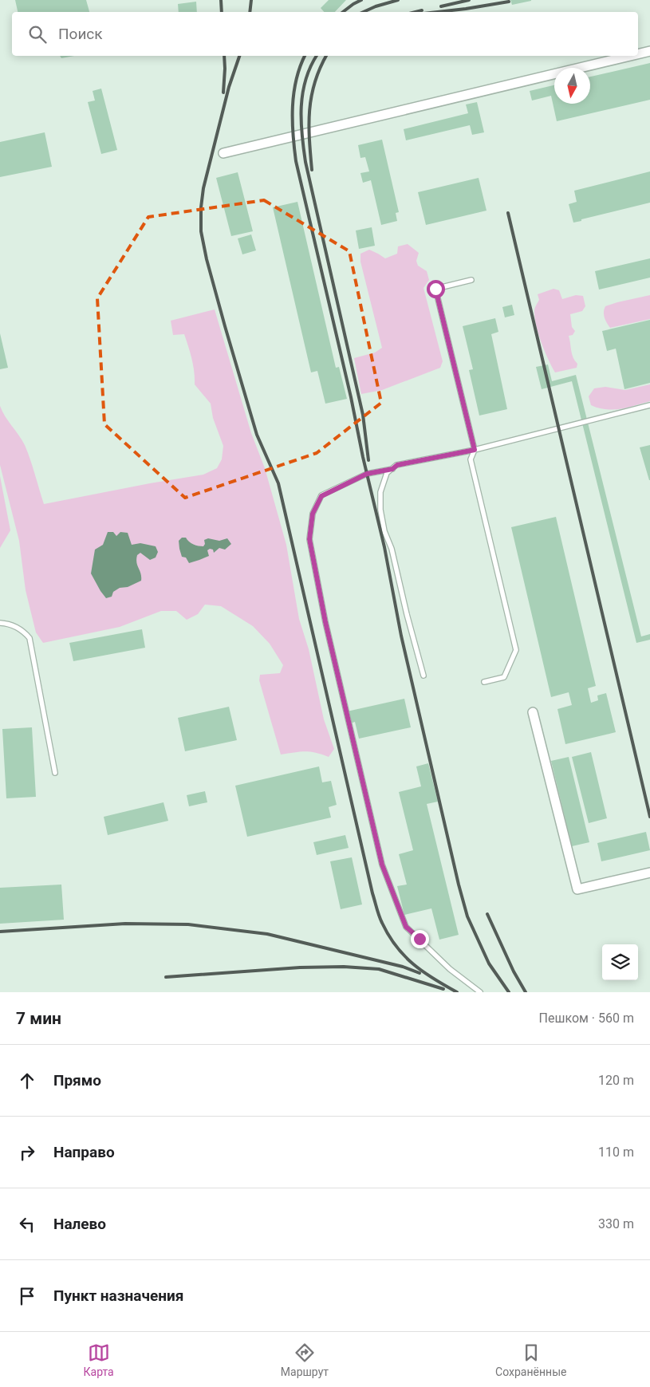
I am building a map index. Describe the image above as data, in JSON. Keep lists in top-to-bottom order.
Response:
{
  "north": "bottom",
  "page": {
    "search": "Поиск",
    "heading": ["7 мин", "Пешком · 560 m"],
    "list": [
      ["Прямо", "120 m"],
      ["Направо", "110 m"],
      ["Налево", "330 m"],
      "Пункт назначения"
    ],
    "nav": ["Карта", "Маршрут", "Сохранённые"]
  }
}
